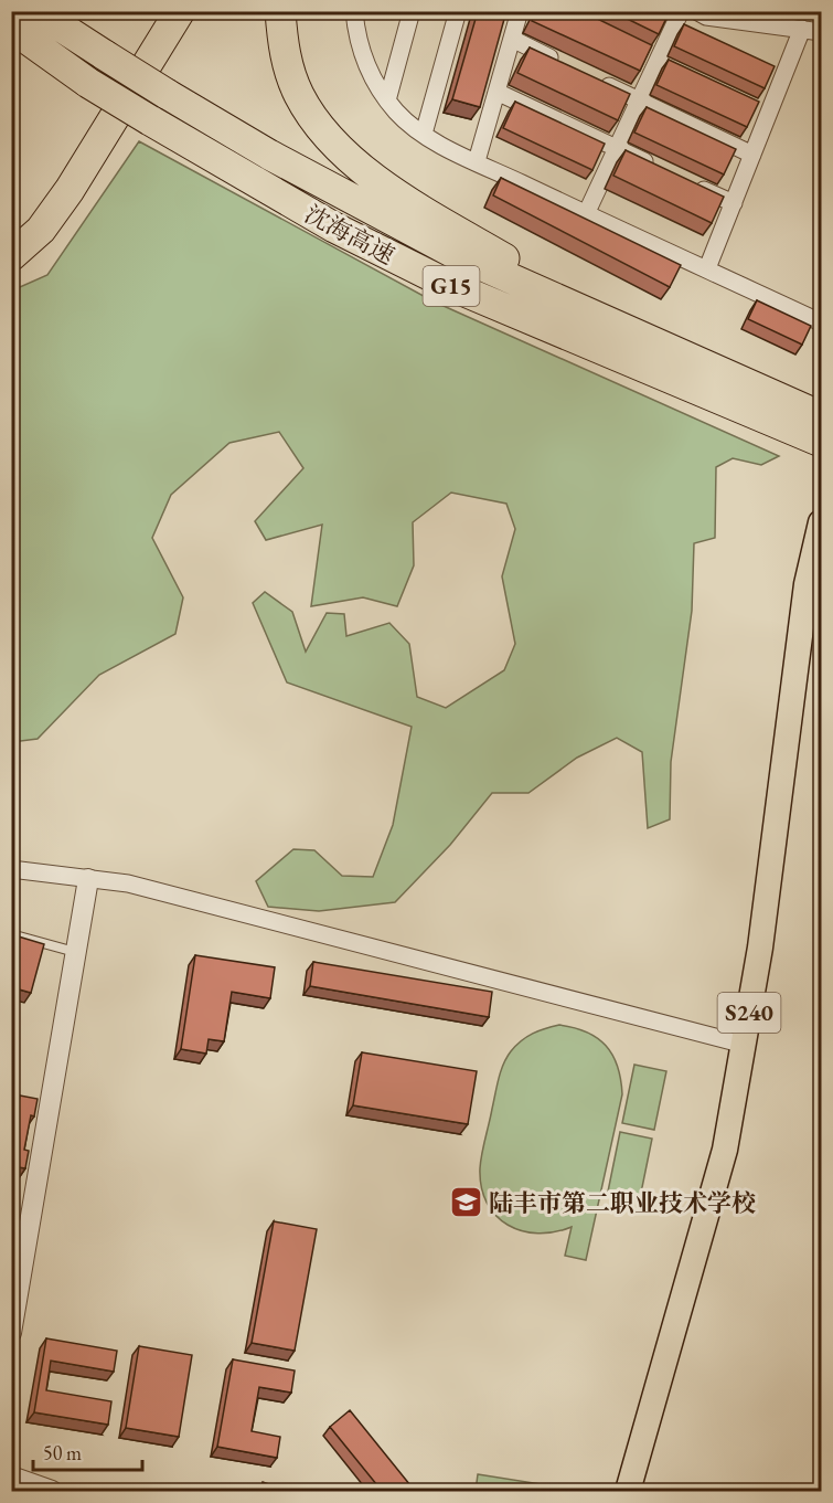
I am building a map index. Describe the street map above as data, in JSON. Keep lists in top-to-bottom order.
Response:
{
  "streets": {
    "highway": ["沈海高速", "G15"],
    "main road": ["S240"]
  },
  "places": {
    "school or university": ["陆丰市第二职业技术学校"]
  },
  "scale_bar": "50 m"
}
